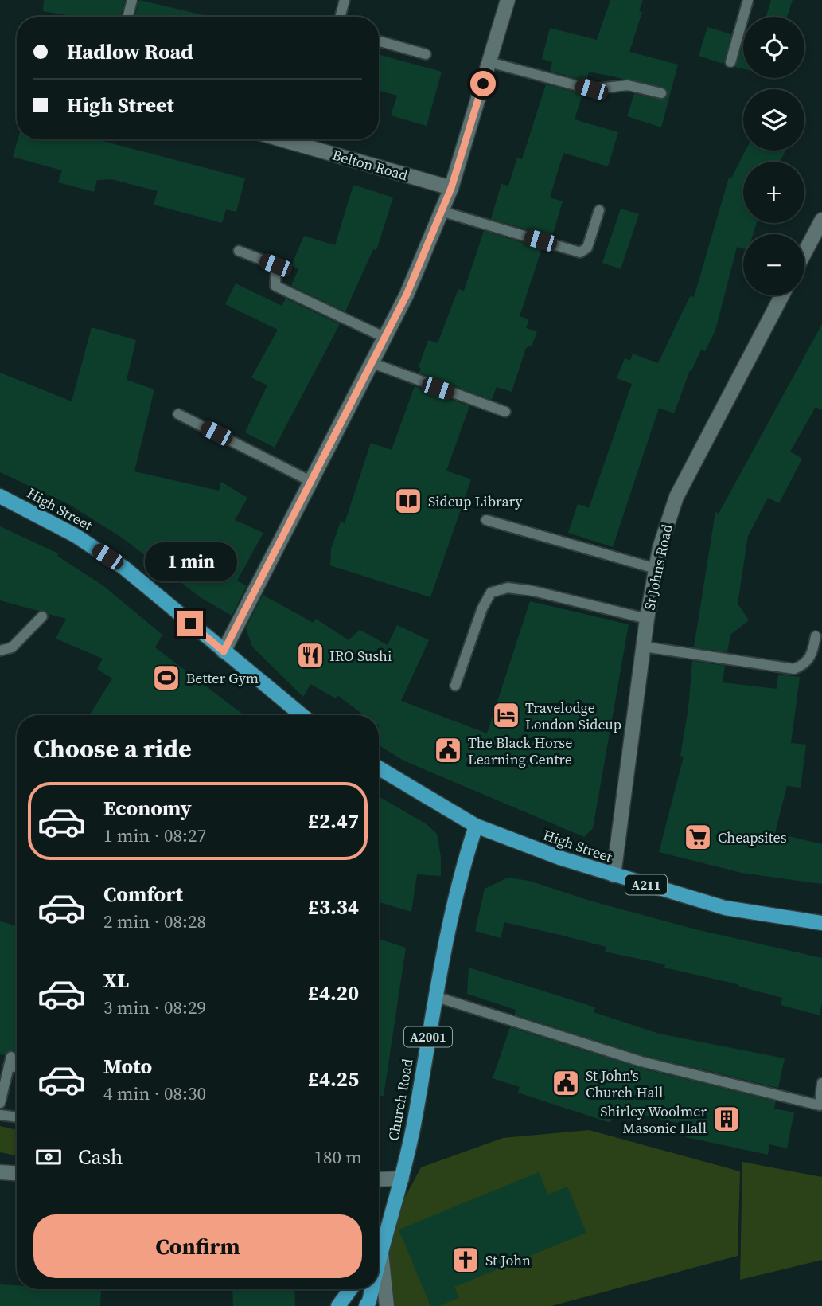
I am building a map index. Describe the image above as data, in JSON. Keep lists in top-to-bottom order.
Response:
{
  "streets": {
    "main road": [
      "High Street",
      "A211",
      "A2001",
      "Church Road"
    ],
    "street": ["Belton Road", "St Johns Road"]
  },
  "crossings": [
    ["High Street", "St Johns Road"],
    ["High Street", "Church Road"],
    ["A2001", "Church Road"]
  ],
  "places": {
    "library": ["Sidcup Library"],
    "restaurant": ["IRO Sushi"],
    "sports": ["Better Gym"],
    "hotel": ["Travelodge London Sidcup"],
    "public building": ["The Black Horse Learning Centre", "St John's Church Hall"],
    "supermarket": ["Cheapsites"],
    "building": ["Shirley Woolmer Masonic Hall"],
    "church": ["St John"]
  },
  "page": {
    "map_buttons": ["+", "−"],
    "banner": ["Hadlow Road", "High Street"],
    "bubble": "1 min",
    "heading": "Choose a ride",
    "list": [
      {
        "name": "Economy",
        "note": "1 min · 08:27",
        "value": "£2.47"
      },
      {
        "name": "Comfort",
        "note": "2 min · 08:28",
        "value": "£3.34"
      },
      {
        "name": "XL",
        "note": "3 min · 08:29",
        "value": "£4.20"
      },
      {
        "name": "Moto",
        "note": "4 min · 08:30",
        "value": "£4.25"
      }
    ],
    "pay": ["Cash", "180 m"],
    "buttons": "Confirm"
  }
}
